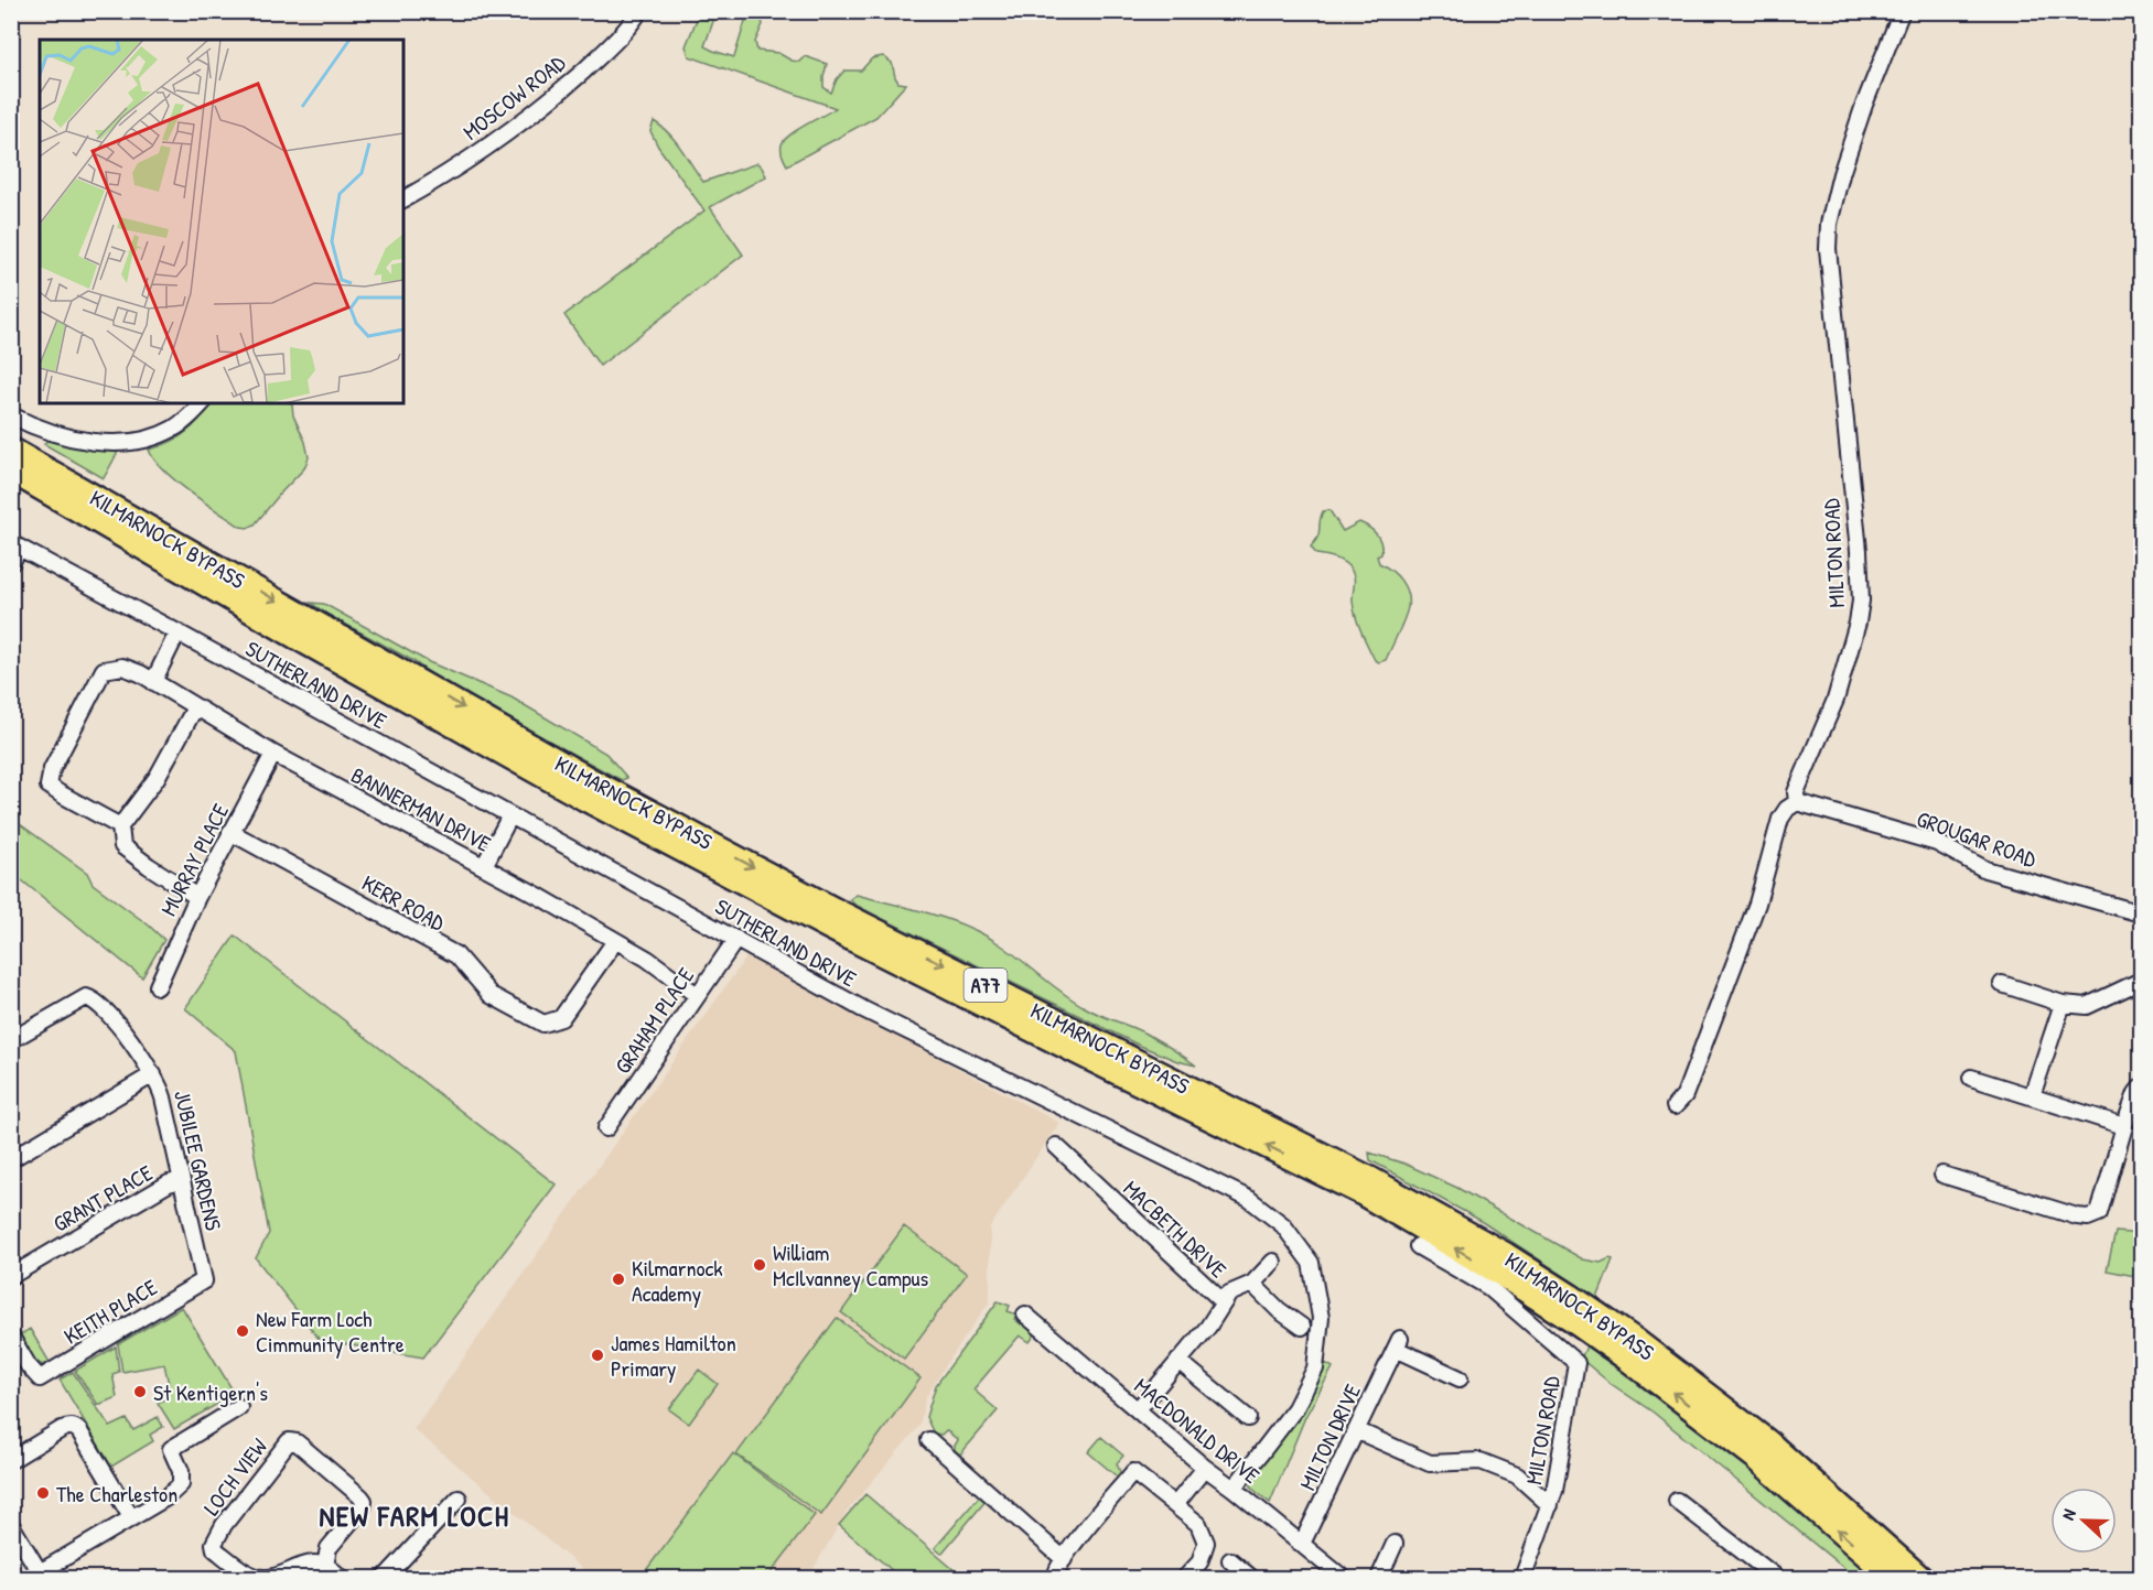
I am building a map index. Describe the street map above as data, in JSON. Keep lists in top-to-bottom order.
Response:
{
  "streets": {
    "highway": ["KILMARNOCK BYPASS", "A77"],
    "street": [
      "MOSCOW ROAD",
      "MILTON ROAD",
      "SUTHERLAND DRIVE",
      "BANNERMAN DRIVE",
      "GROUGAR ROAD",
      "MURRAY PLACE",
      "KERR ROAD",
      "GRAHAM PLACE",
      "JUBILEE GARDENS",
      "GRANT PLACE",
      "MACBETH DRIVE",
      "KEITH PLACE",
      "MACDONALD DRIVE",
      "MILTON DRIVE",
      "LOCH VIEW"
    ]
  },
  "crossings": [
    ["KILMARNOCK BYPASS", "A77"],
    ["MILTON ROAD", "GROUGAR ROAD"],
    ["SUTHERLAND DRIVE", "GRAHAM PLACE"],
    ["SUTHERLAND DRIVE", "MACDONALD DRIVE"],
    ["BANNERMAN DRIVE", "MURRAY PLACE"],
    ["BANNERMAN DRIVE", "KERR ROAD"],
    ["BANNERMAN DRIVE", "GRAHAM PLACE"],
    ["MURRAY PLACE", "KERR ROAD"],
    ["JUBILEE GARDENS", "GRANT PLACE"],
    ["JUBILEE GARDENS", "KEITH PLACE"],
    ["MACBETH DRIVE", "MACDONALD DRIVE"],
    ["MACDONALD DRIVE", "MILTON DRIVE"]
  ],
  "districts": ["NEW FARM LOCH"],
  "places": [
    "William McIlvanney Campus",
    "Kilmarnock Academy",
    "New Farm Loch Cimmunity Centre",
    "James Hamilton Primary",
    "St Kentigern's",
    "The Charleston"
  ],
  "north": "left"
}
